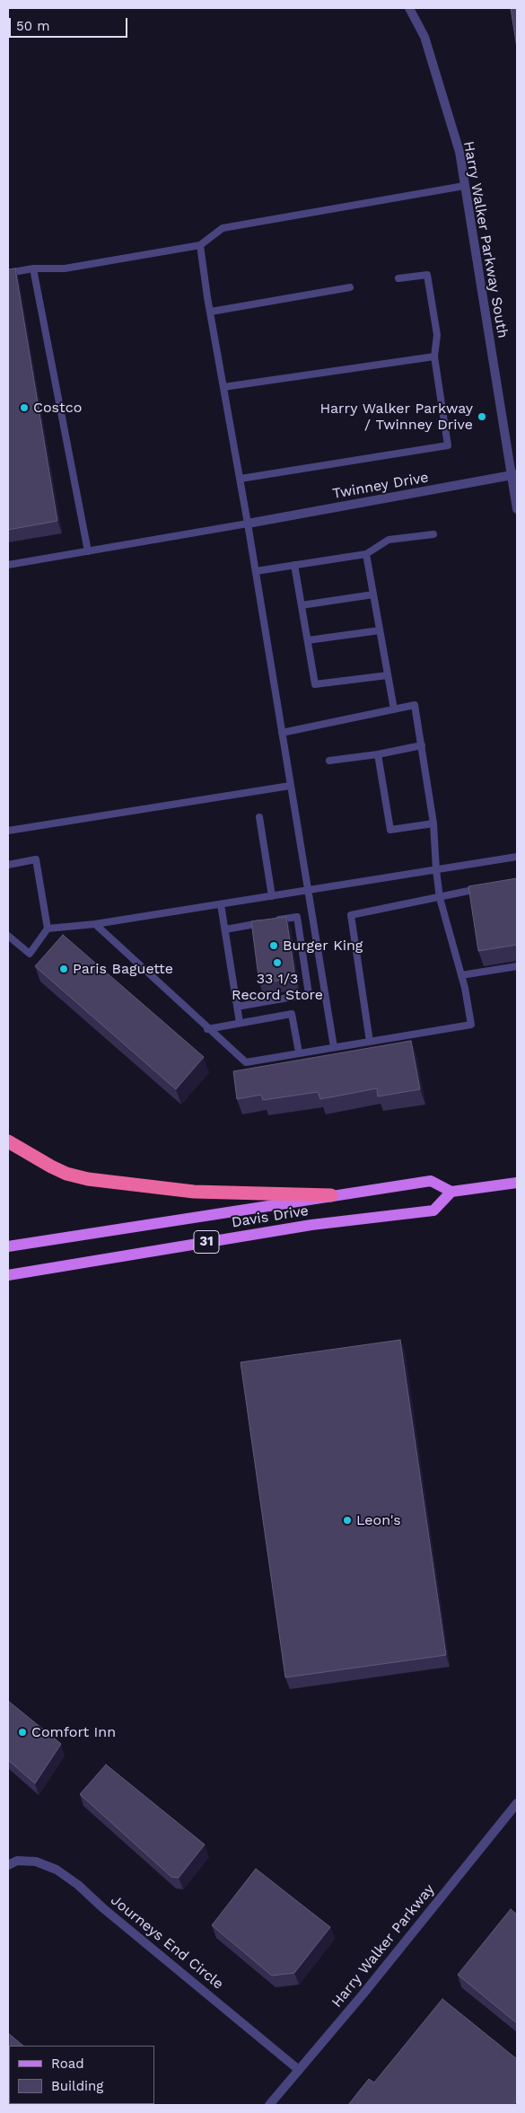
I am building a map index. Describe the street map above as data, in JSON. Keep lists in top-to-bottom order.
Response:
{
  "streets": {
    "main road": ["Davis Drive", "31"],
    "street": [
      "Harry Walker Parkway South",
      "Twinney Drive",
      "Journeys End Circle",
      "Harry Walker Parkway"
    ]
  },
  "crossings": [
    ["Harry Walker Parkway South", "Twinney Drive"],
    ["Journeys End Circle", "Harry Walker Parkway"]
  ],
  "places": [
    "Costco",
    "Harry Walker Parkway / Twinney Drive",
    "Burger King",
    "33 1/3 Record Store",
    "Paris Baguette",
    "Leon's",
    "Comfort Inn"
  ],
  "legend": ["Road", "Building"],
  "scale_bar": "50 m"
}
